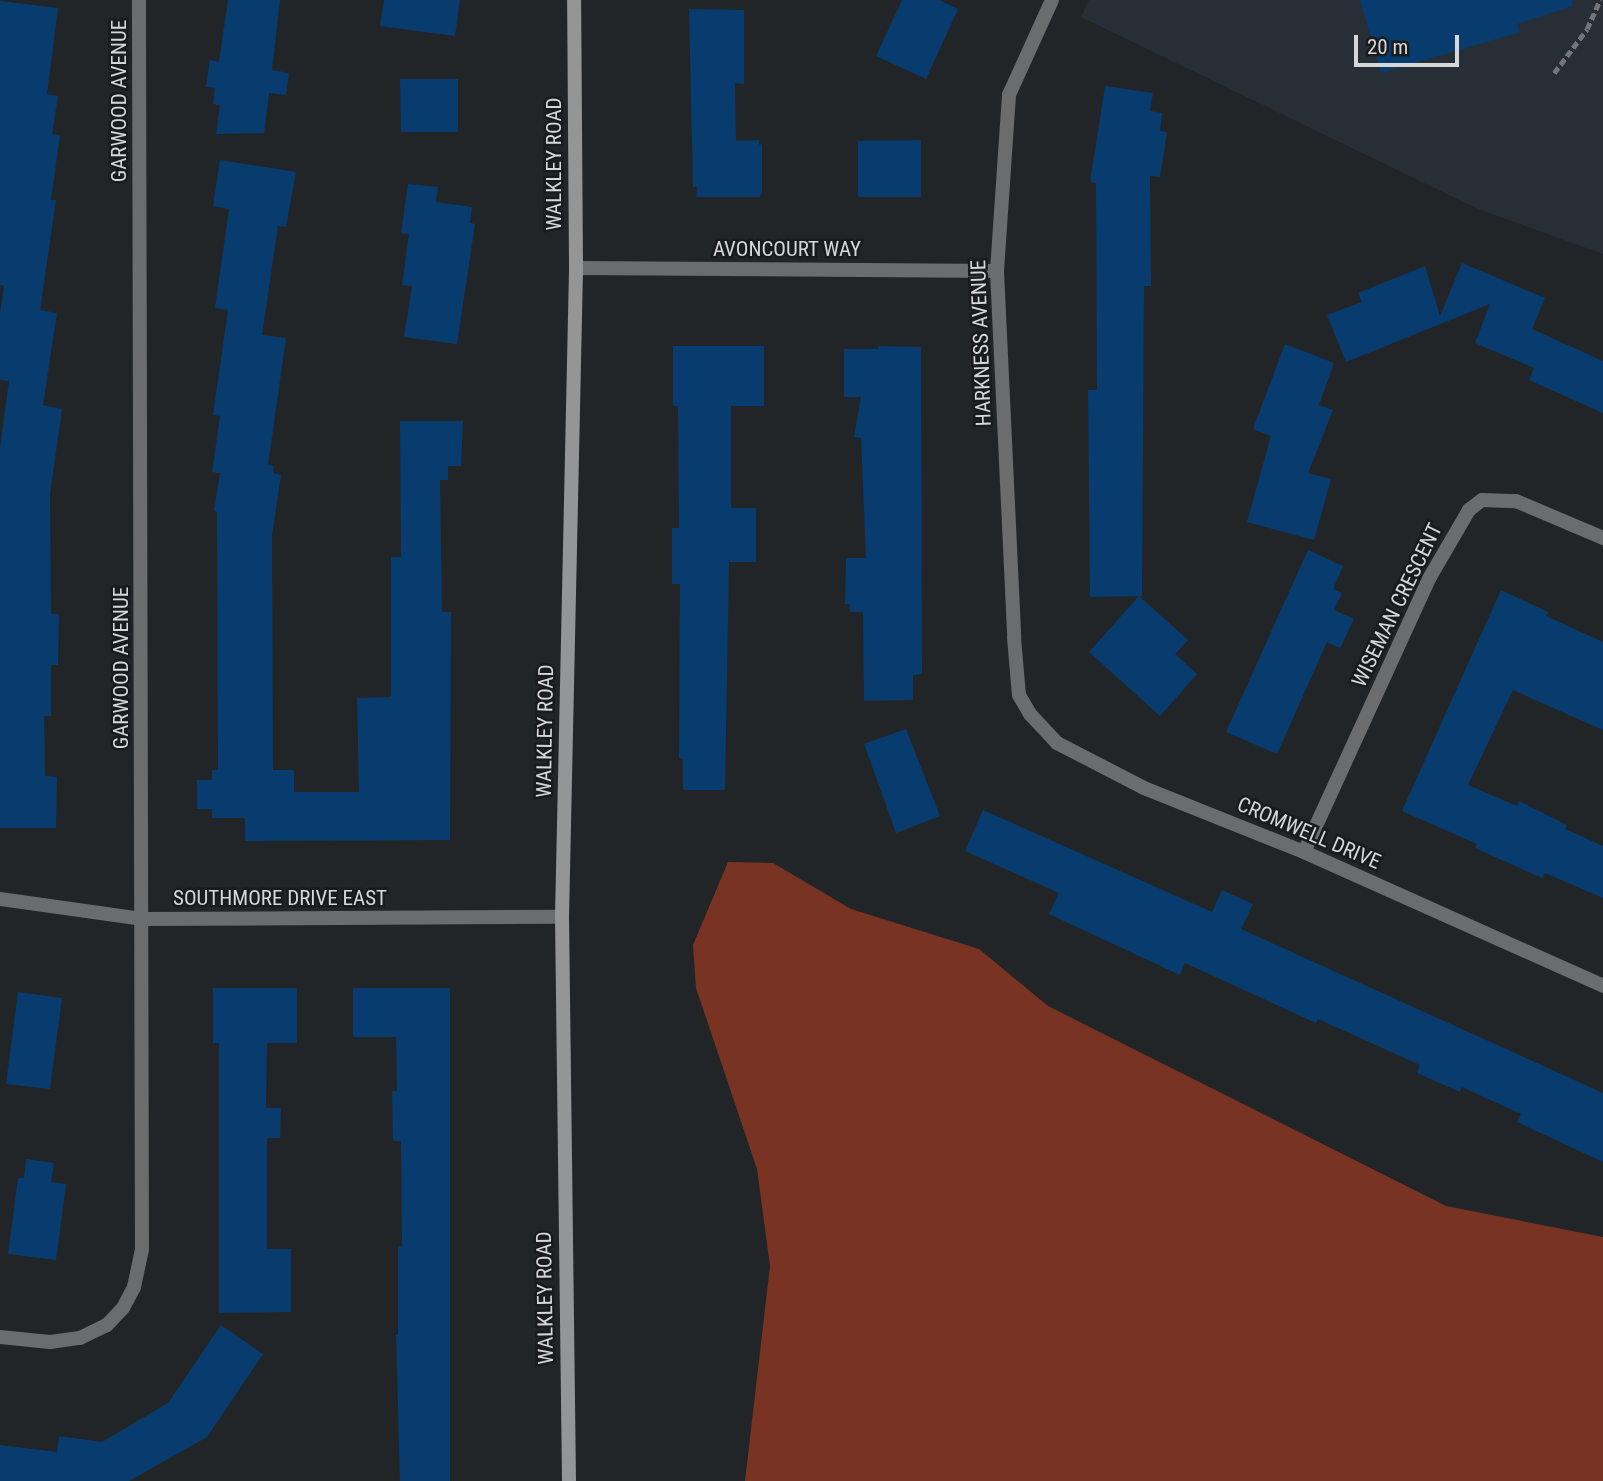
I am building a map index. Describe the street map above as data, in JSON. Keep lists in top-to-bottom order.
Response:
{
  "streets": {
    "main road": ["WALKLEY ROAD"],
    "street": [
      "GARWOOD AVENUE",
      "AVONCOURT WAY",
      "HARKNESS AVENUE",
      "WISEMAN CRESCENT",
      "CROMWELL DRIVE",
      "SOUTHMORE DRIVE EAST"
    ]
  },
  "crossings": [
    ["GARWOOD AVENUE", "SOUTHMORE DRIVE EAST"],
    ["WALKLEY ROAD", "AVONCOURT WAY"],
    ["WALKLEY ROAD", "SOUTHMORE DRIVE EAST"],
    ["AVONCOURT WAY", "HARKNESS AVENUE"],
    ["HARKNESS AVENUE", "CROMWELL DRIVE"],
    ["WISEMAN CRESCENT", "CROMWELL DRIVE"]
  ],
  "scale_bar": "20 m"
}
